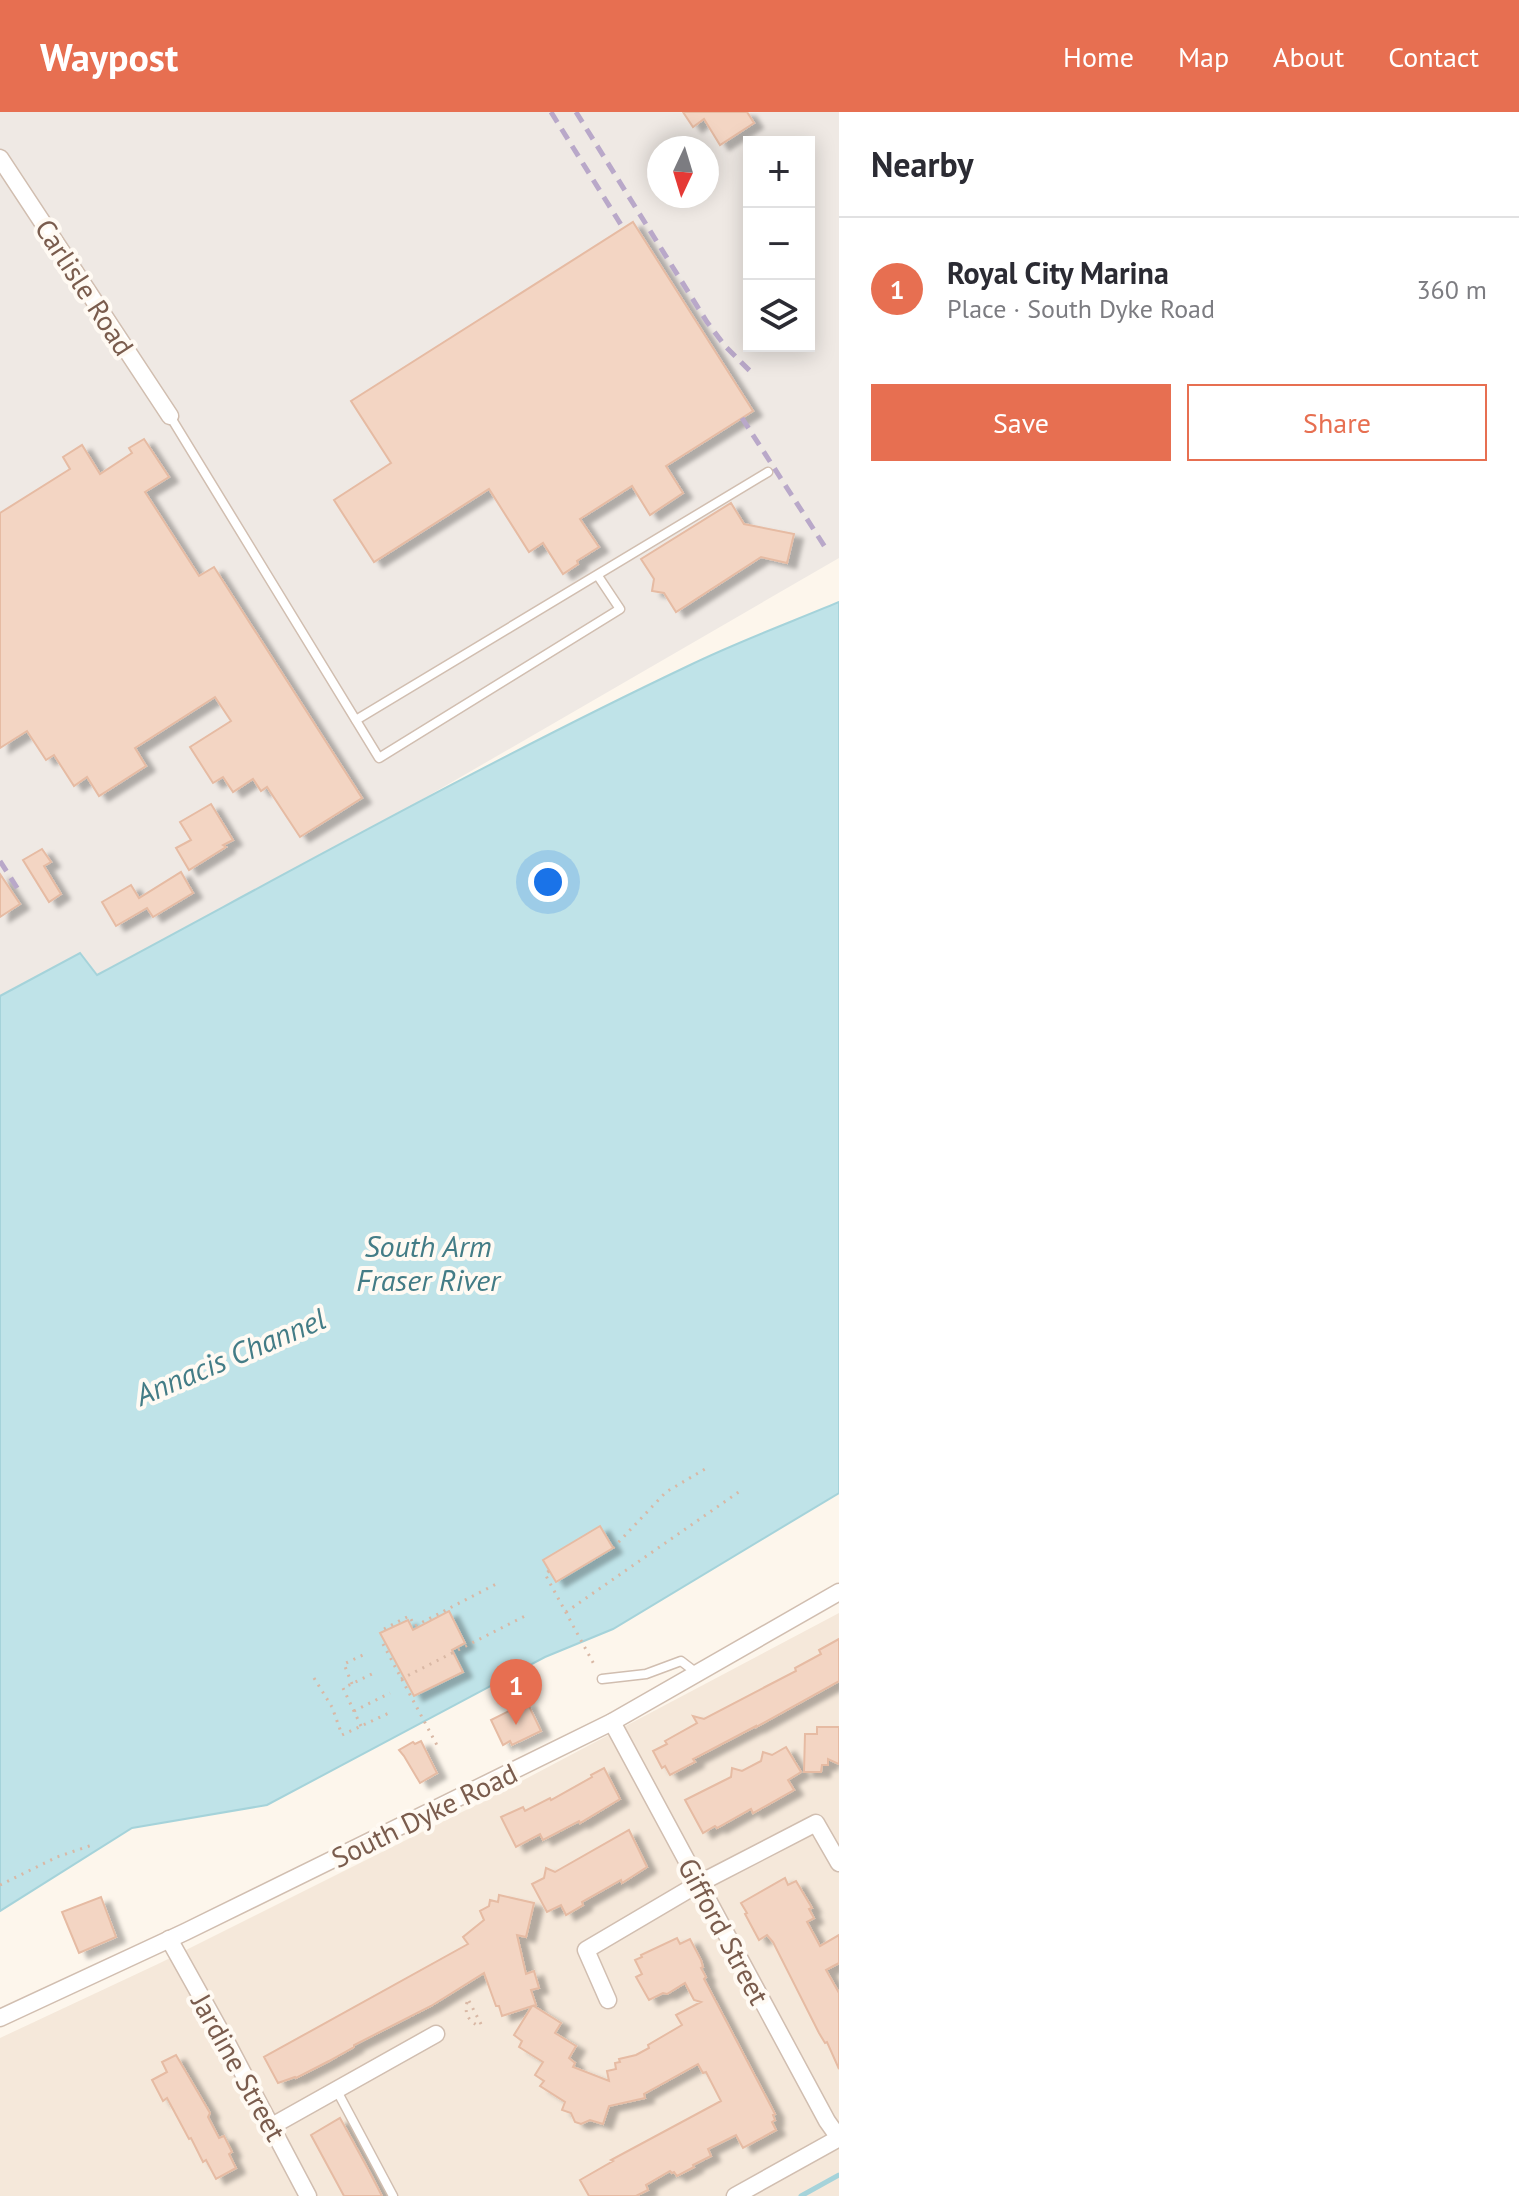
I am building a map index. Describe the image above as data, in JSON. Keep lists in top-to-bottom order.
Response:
{
  "streets": {
    "street": [
      "Carlisle Road",
      "South Dyke Road",
      "Gifford Street",
      "Jardine Street"
    ]
  },
  "crossings": [
    ["South Dyke Road", "Gifford Street"],
    ["South Dyke Road", "Jardine Street"]
  ],
  "water": ["South Arm Fraser River", "Annacis Channel"],
  "north": "bottom",
  "page": {
    "header": "Waypost",
    "nav": [
      "Home",
      "Map",
      "About",
      "Contact"
    ],
    "heading": "Nearby",
    "map_buttons": ["+", "−"],
    "list": [
      {
        "mark": "1",
        "name": "Royal City Marina",
        "note": "Place · South Dyke Road",
        "value": "360 m"
      }
    ],
    "buttons": ["Save", "Share"],
    "pins": "1"
  }
}
